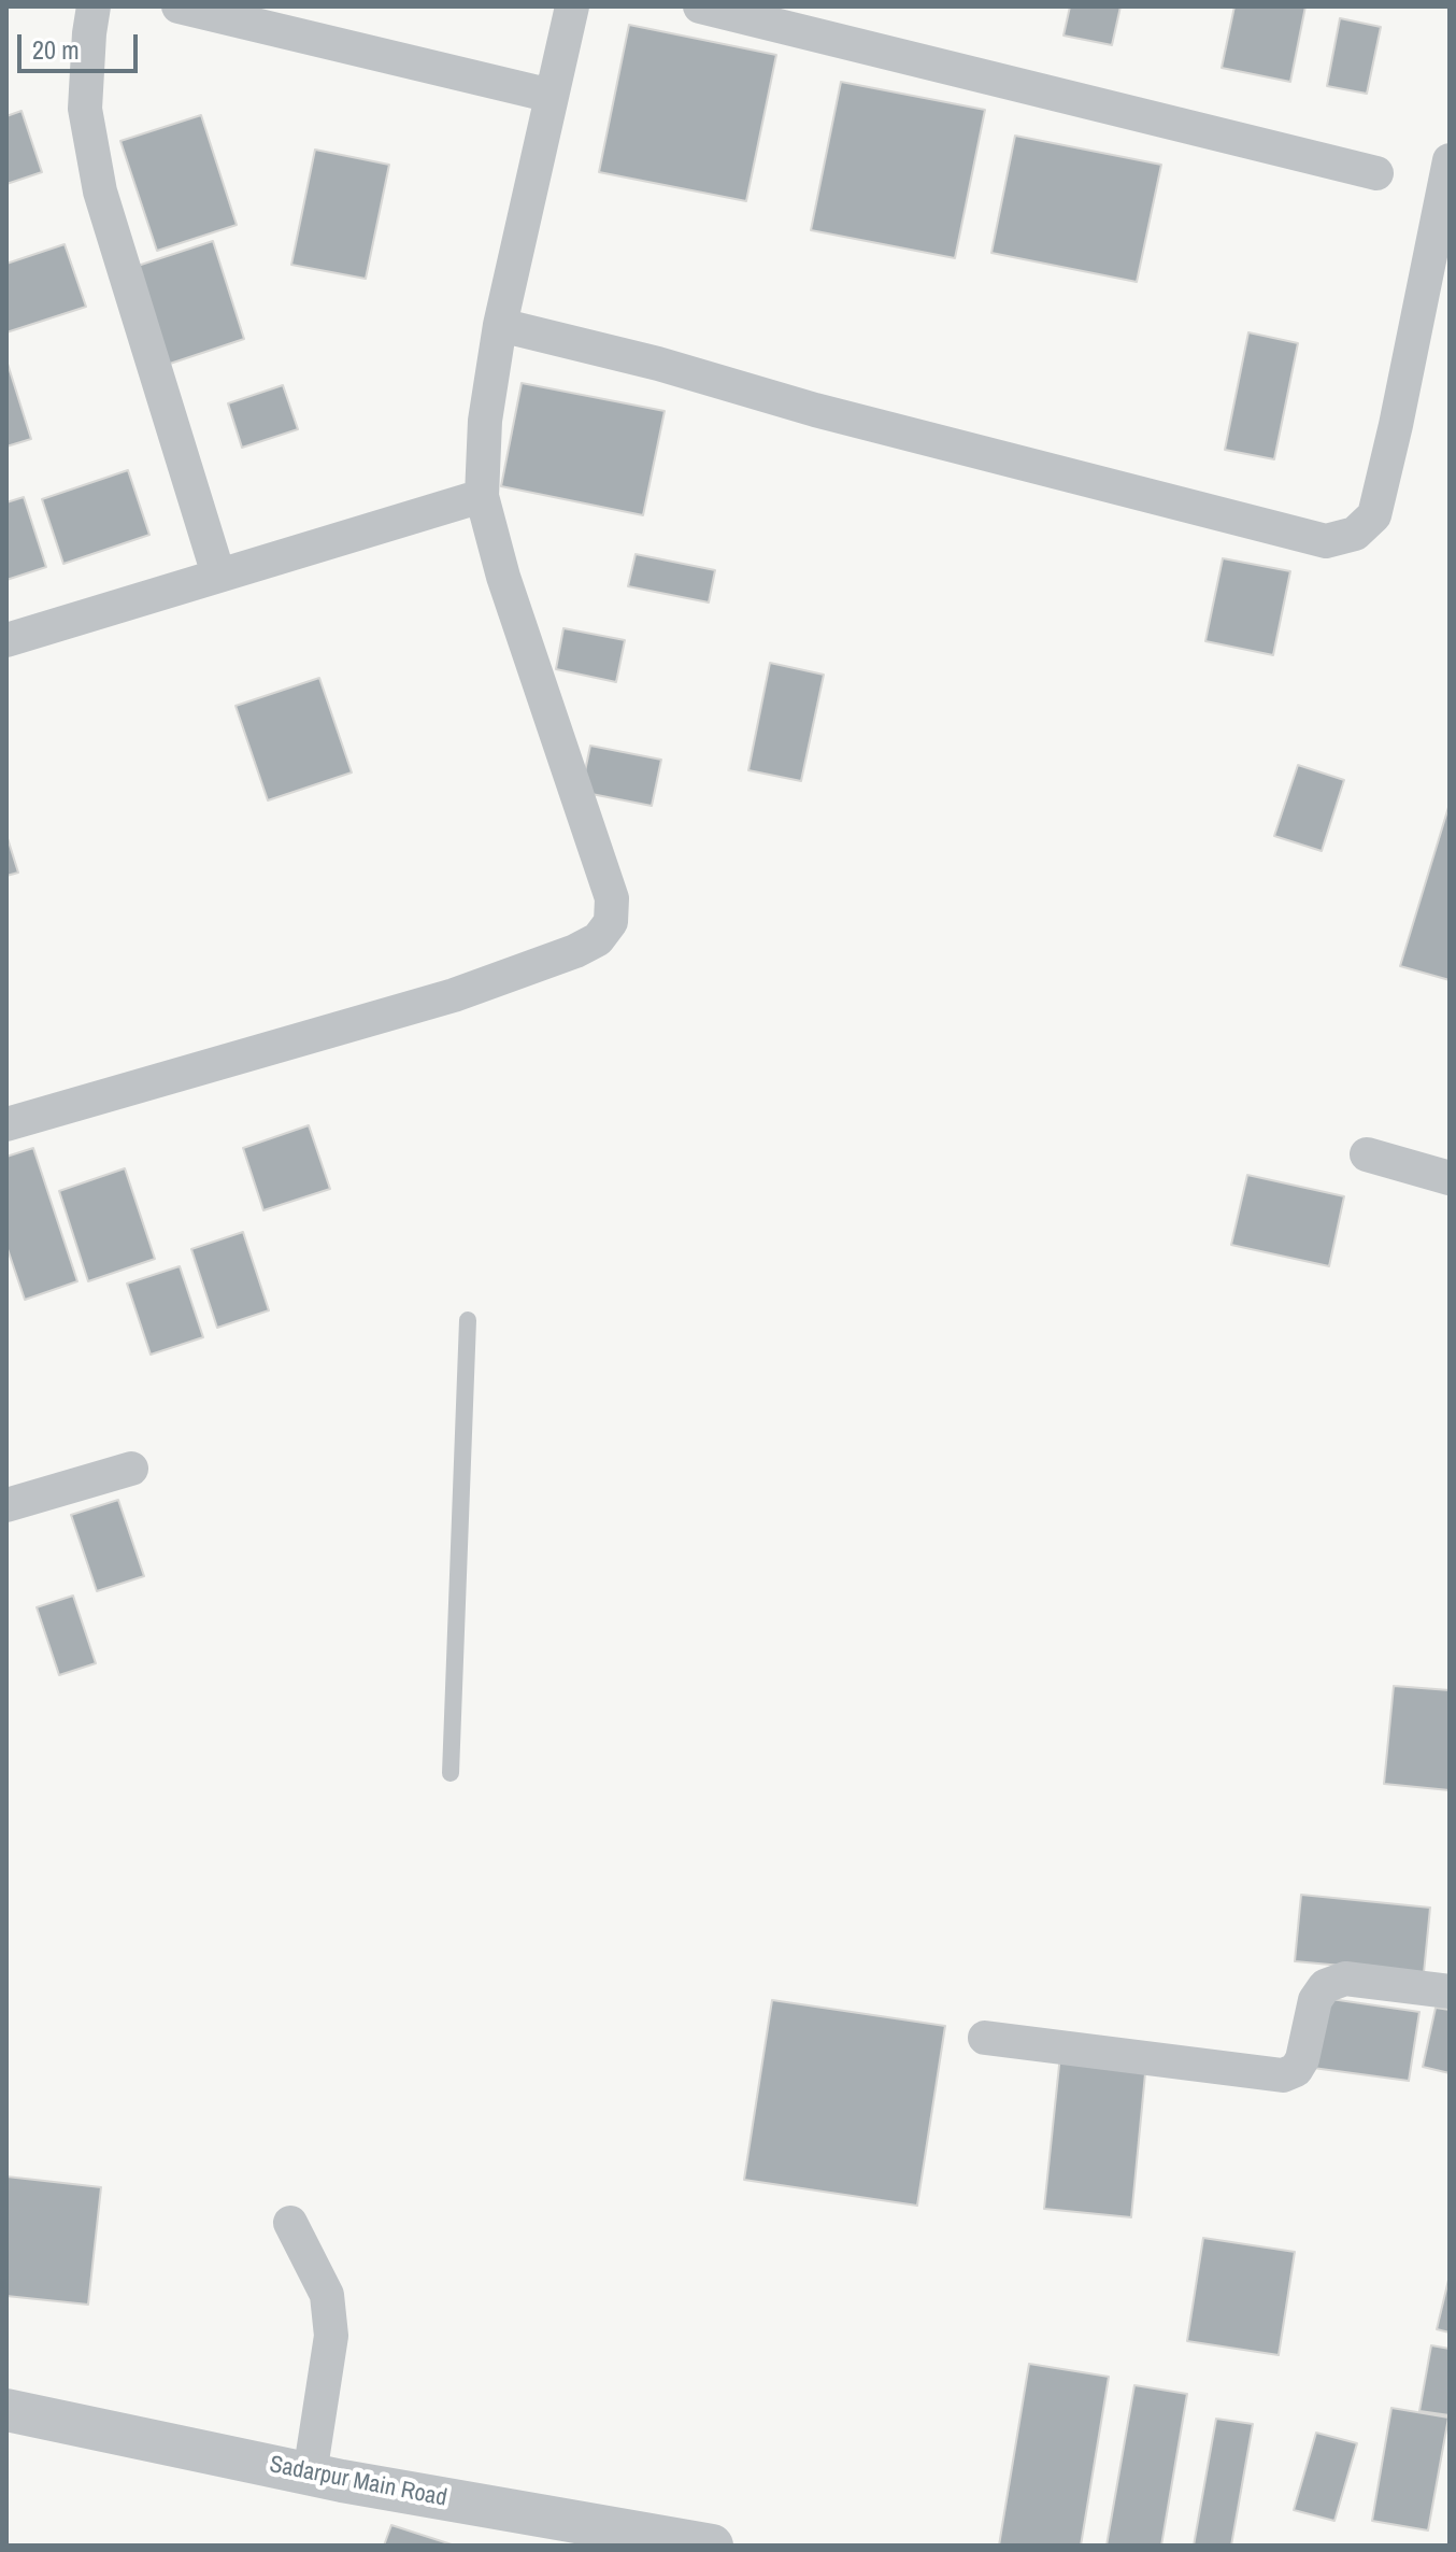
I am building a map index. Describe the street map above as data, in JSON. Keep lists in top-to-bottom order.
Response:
{
  "streets": {
    "street": ["Sadarpur Main Road"]
  },
  "scale_bar": "20 m"
}
